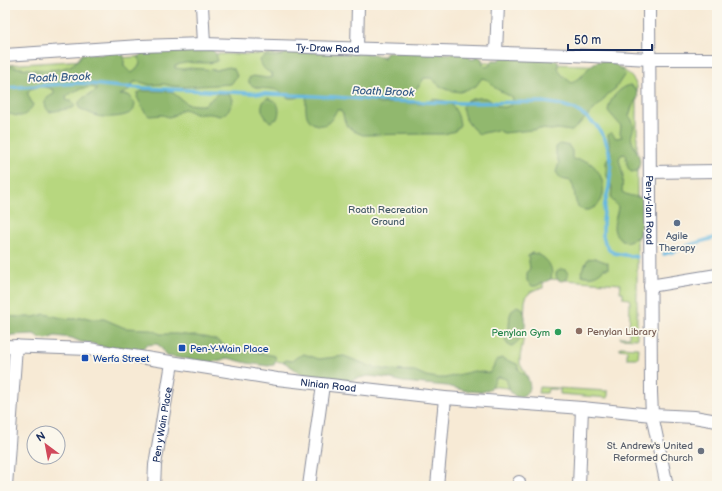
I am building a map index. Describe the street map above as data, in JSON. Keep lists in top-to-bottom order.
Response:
{
  "streets": {
    "street": [
      "Ty-Draw Road",
      "Pen-y-lan Road",
      "Ninian Road",
      "Pen y Wain Place"
    ]
  },
  "crossings": [
    ["Ty-Draw Road", "Pen-y-lan Road"],
    ["Pen-y-lan Road", "Ninian Road"],
    ["Ninian Road", "Pen y Wain Place"]
  ],
  "water": ["Roath Brook"],
  "parks": ["Roath Recreation Ground"],
  "places": {
    "other": [
      "Agile Therapy",
      "Penylan Library",
      "Penylan Gym",
      "St. Andrew's United Reformed Church"
    ],
    "transit": ["Pen-Y-Wain Place", "Werfa Street"]
  },
  "scale_bar": "50 m",
  "north": "top left"
}
